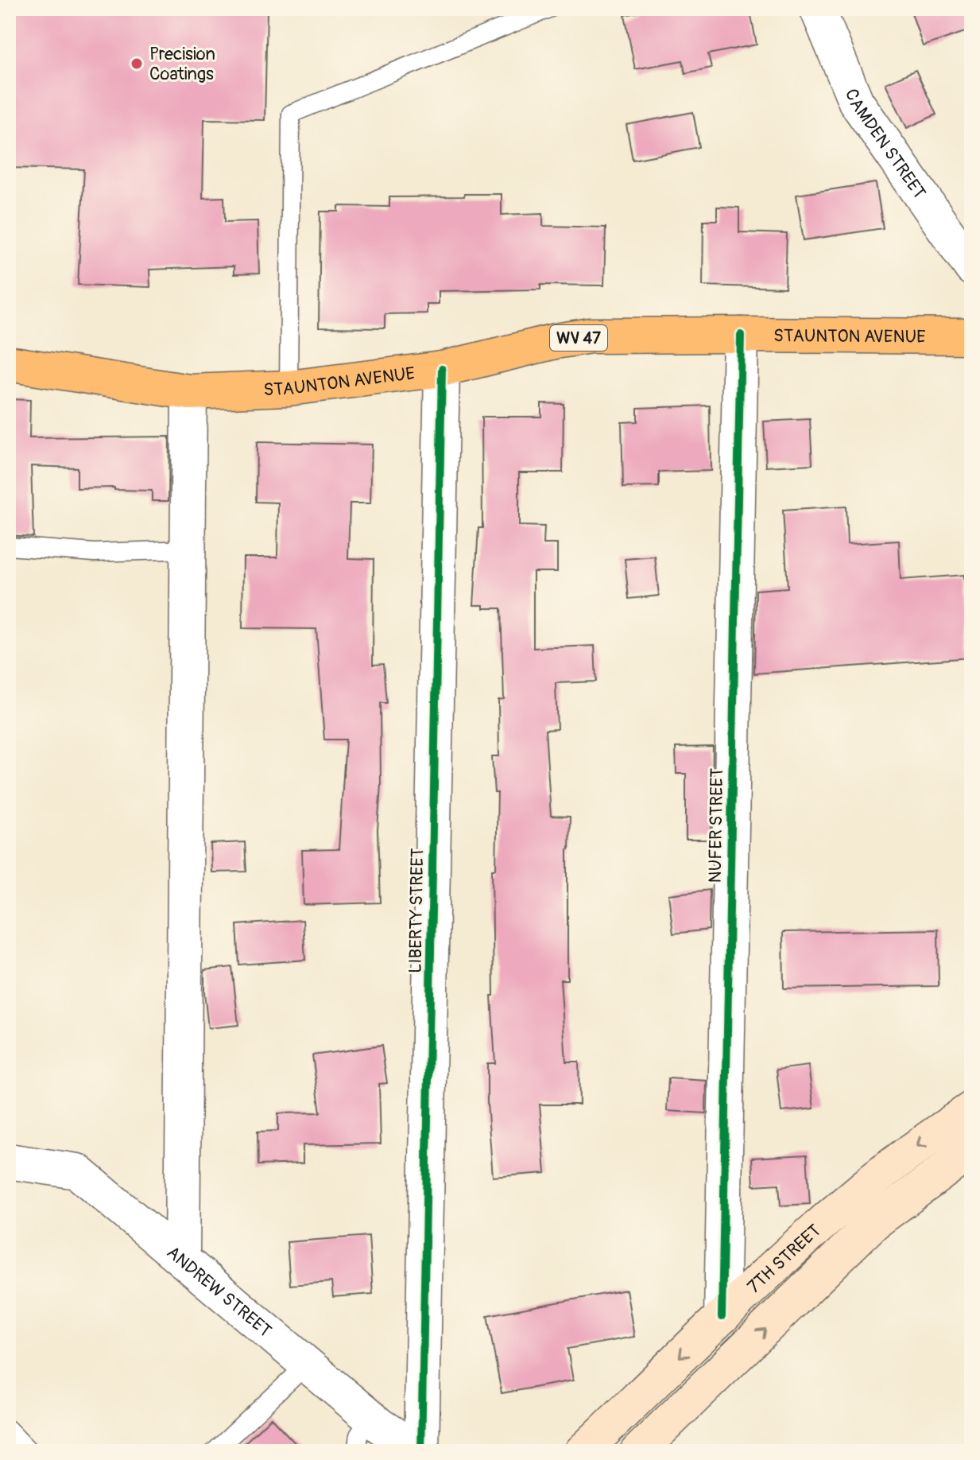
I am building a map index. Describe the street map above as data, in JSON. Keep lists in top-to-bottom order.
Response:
{
  "streets": {
    "main road": ["STAUNTON AVENUE", "WV 47", "7TH STREET"],
    "street": [
      "CAMDEN STREET",
      "NUFER STREET",
      "LIBERTY STREET",
      "ANDREW STREET"
    ]
  },
  "crossings": [
    ["STAUNTON AVENUE", "NUFER STREET"],
    ["STAUNTON AVENUE", "LIBERTY STREET"],
    ["NUFER STREET", "7TH STREET"],
    ["LIBERTY STREET", "ANDREW STREET"]
  ],
  "places": ["Precision Coatings"]
}
